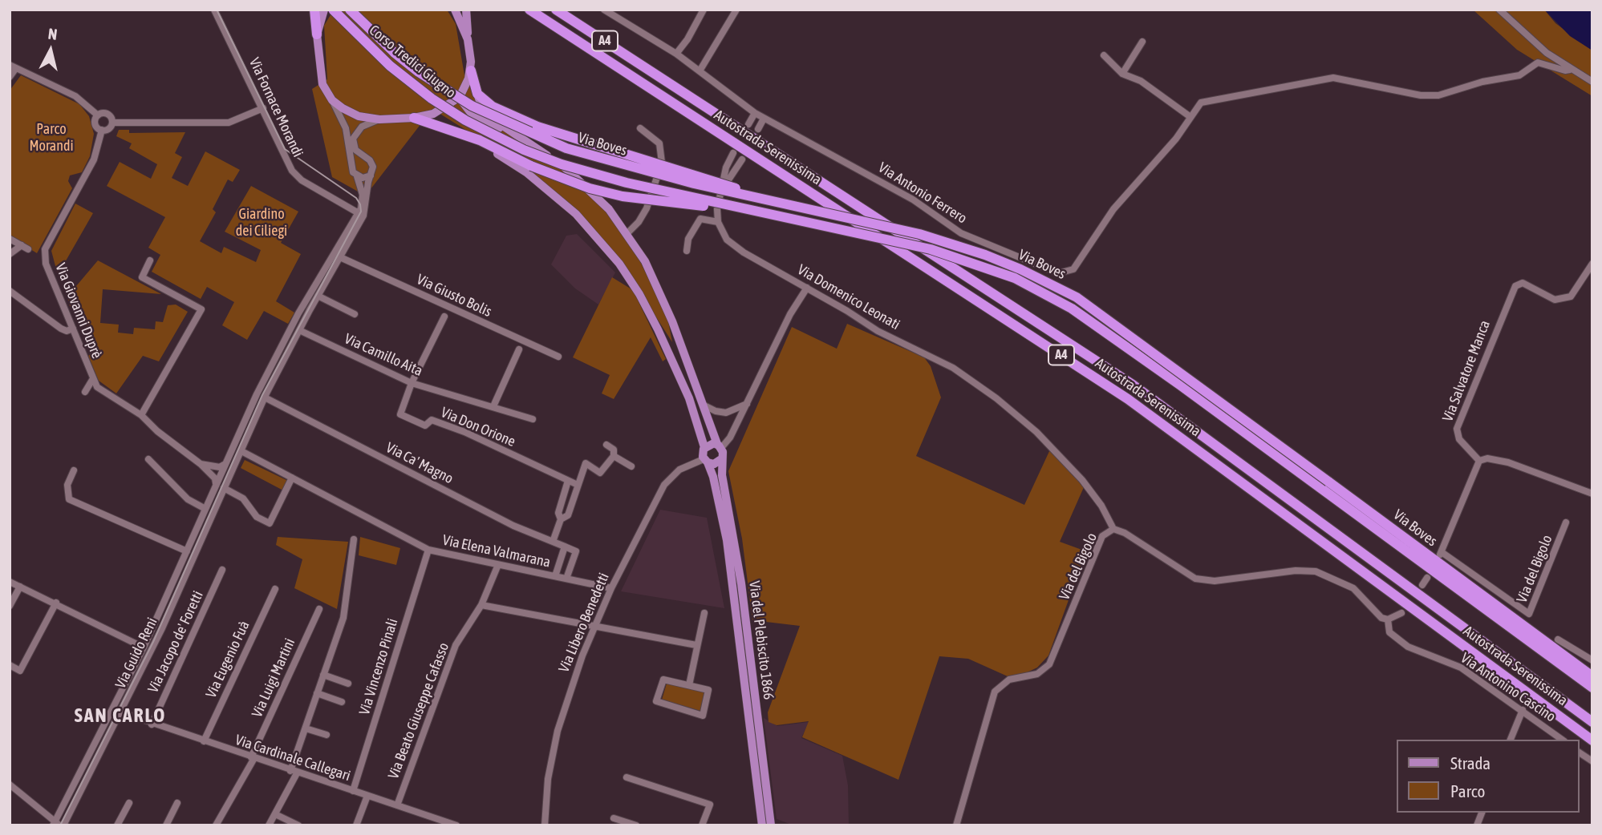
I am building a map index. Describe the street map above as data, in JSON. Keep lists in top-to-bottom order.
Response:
{
  "streets": {
    "highway": [
      "A4",
      "Corso Tredici Giugno",
      "Via Boves",
      "Autostrada Serenissima"
    ],
    "main road": ["Via del Plebiscito 1866"],
    "street": [
      "Via Fornace Morandi",
      "Via Antonio Ferrero",
      "Via Giusto Bolis",
      "Via Domenico Leonati",
      "Via Giovanni Duprè",
      "Via Camillo Aita",
      "Via Salvatore Manca",
      "Via Don Orione",
      "Via Ca' Magno",
      "Via Elena Valmarana",
      "Via del Bigolo",
      "Via Libero Benedetti",
      "Via Jacopo de' Foretti",
      "Via Guido Reni",
      "Via Eugenio Fuà",
      "Via Vincenzo Pinali",
      "Via Luigi Martini",
      "Via Antonino Cascino",
      "Via Beato Giuseppe Cafasso",
      "Via Cardinale Callegari"
    ]
  },
  "crossings": [
    ["Corso Tredici Giugno", "Via Boves"],
    ["Via Fornace Morandi", "Via Guido Reni"],
    ["Via Giusto Bolis", "Via Guido Reni"],
    ["Via Domenico Leonati", "Via del Bigolo"],
    ["Via Giovanni Duprè", "Via Guido Reni"],
    ["Via Camillo Aita", "Via Don Orione"],
    ["Via Camillo Aita", "Via Guido Reni"],
    ["Via Salvatore Manca", "Via del Bigolo"],
    ["Via Ca' Magno", "Via Guido Reni"],
    ["Via Elena Valmarana", "Via Libero Benedetti"],
    ["Via Elena Valmarana", "Via Guido Reni"],
    ["Via Elena Valmarana", "Via Vincenzo Pinali"],
    ["Via Elena Valmarana", "Via Beato Giuseppe Cafasso"],
    ["Via del Bigolo", "Via Antonino Cascino"],
    ["Via Libero Benedetti", "Via del Plebiscito 1866"],
    ["Via Jacopo de' Foretti", "Via Cardinale Callegari"],
    ["Via Guido Reni", "Via Cardinale Callegari"],
    ["Via Eugenio Fuà", "Via Cardinale Callegari"],
    ["Via Vincenzo Pinali", "Via Cardinale Callegari"],
    ["Via Luigi Martini", "Via Cardinale Callegari"],
    ["Via Beato Giuseppe Cafasso", "Via Cardinale Callegari"]
  ],
  "districts": ["SAN CARLO"],
  "parks": ["Parco Morandi", "Giardino dei Ciliegi"],
  "legend": ["Strada", "Parco"],
  "north": "top"
}
